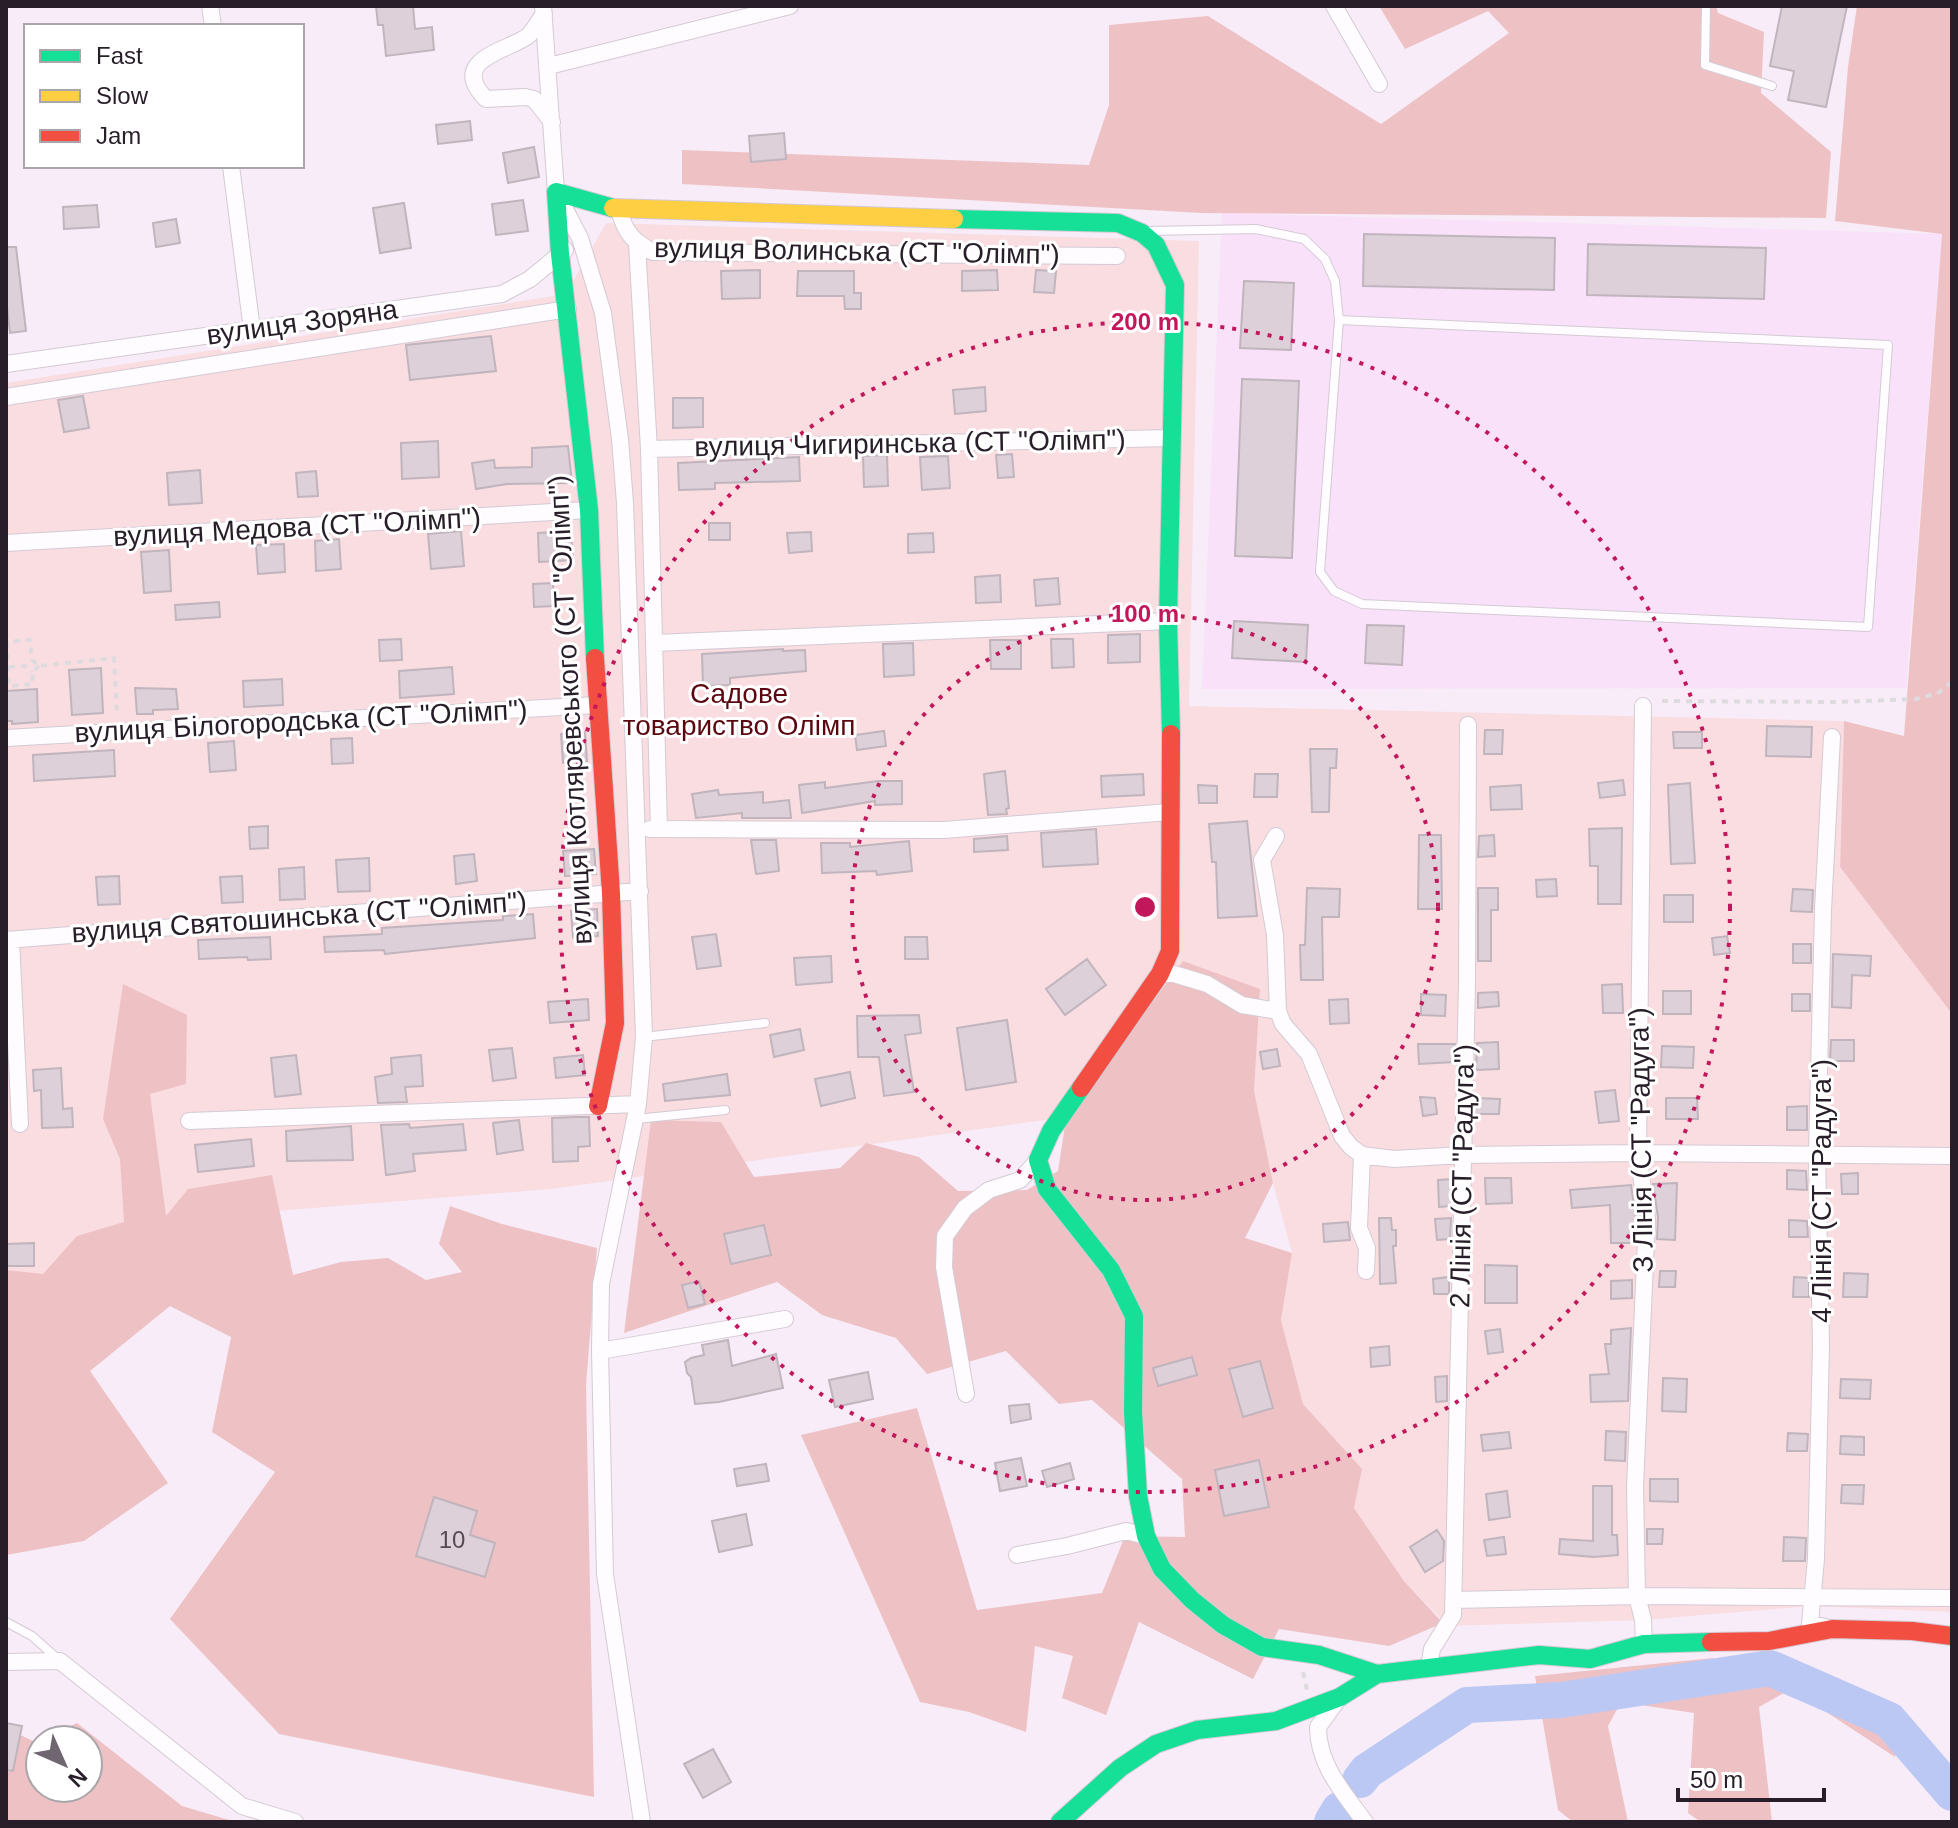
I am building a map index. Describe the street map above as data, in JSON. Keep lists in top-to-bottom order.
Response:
{
  "streets": {
    "street": [
      "вулиця Волинська (СТ \"Олімп\")",
      "вулиця Зоряна",
      "вулиця Чигиринська (СТ \"Олімп\")",
      "вулиця Медова (СТ \"Олімп\")",
      "вулиця Котляревського (СТ \"Олімп\")",
      "вулиця Білогородська (СТ \"Олімп\")",
      "вулиця Святошинська (СТ \"Олімп\")",
      "З Лінія (СТ \"Радуга\")",
      "2 Лінія (СТ \"Радуга\")",
      "4 Лінія (СТ \"Радуга\")"
    ]
  },
  "crossings": [
    ["вулиця Зоряна", "вулиця Котляревського (СТ \"Олімп\")"],
    ["вулиця Медова (СТ \"Олімп\")", "вулиця Котляревського (СТ \"Олімп\")"],
    ["вулиця Котляревського (СТ \"Олімп\")", "вулиця Білогородська (СТ \"Олімп\")"],
    ["вулиця Котляревського (СТ \"Олімп\")", "вулиця Святошинська (СТ \"Олімп\")"]
  ],
  "parks": ["Садове товариство Олімп"],
  "house_numbers": ["10"],
  "legend": ["Fast", "Slow", "Jam"],
  "scale_bar": "50 m",
  "north": "bottom right",
  "rings": ["200 m", "100 m"]
}
